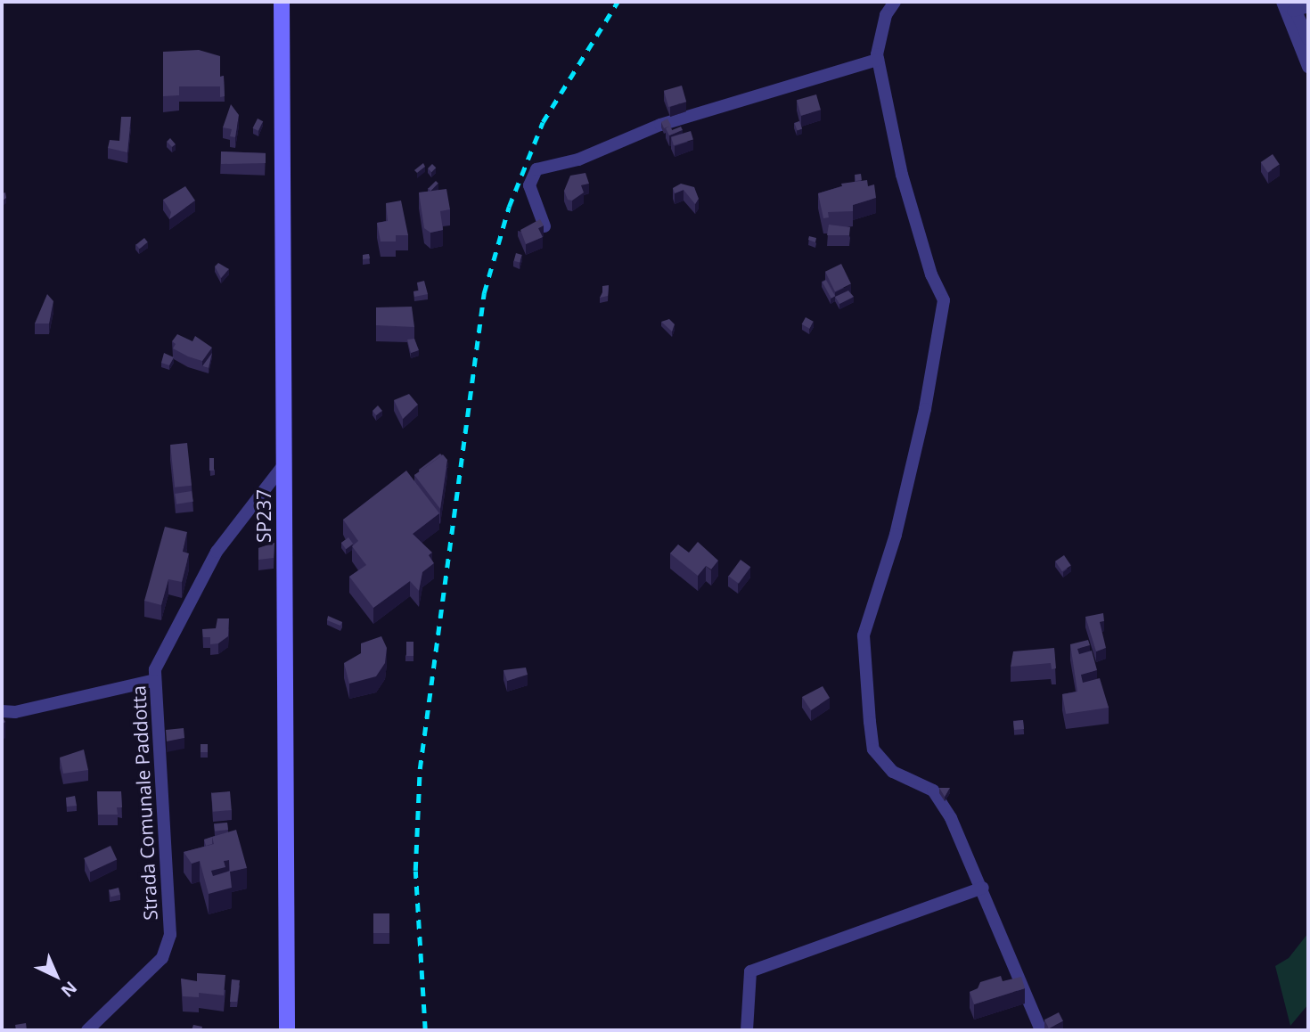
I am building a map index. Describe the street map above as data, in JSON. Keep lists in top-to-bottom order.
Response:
{
  "streets": {
    "main road": ["SP237"],
    "street": ["Strada Comunale Paddotta"]
  },
  "crossings": [
    ["SP237", "Strada Comunale Paddotta"]
  ],
  "north": "bottom right"
}
